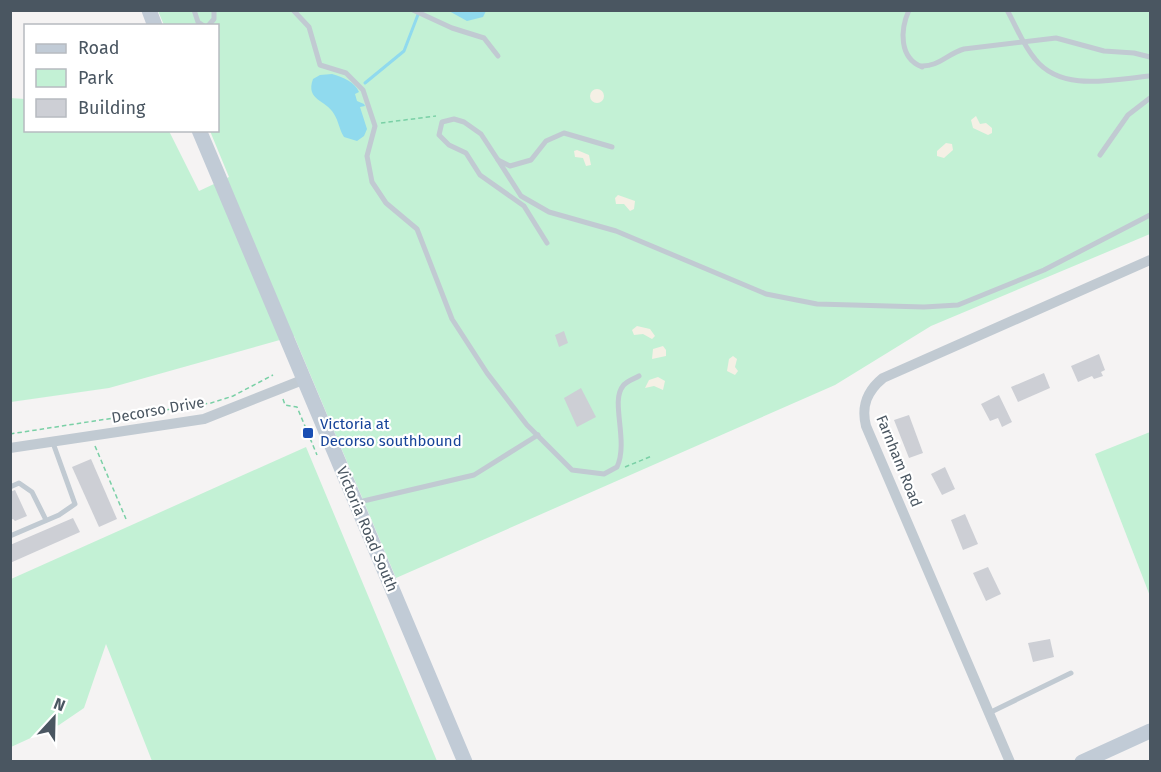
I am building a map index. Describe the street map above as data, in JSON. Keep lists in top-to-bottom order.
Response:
{
  "streets": {
    "main road": ["Victoria Road South"],
    "street": ["Decorso Drive", "Farnham Road"]
  },
  "crossings": [
    ["Decorso Drive", "Victoria Road South"]
  ],
  "places": {
    "transit": ["Victoria at Decorso southbound"]
  },
  "legend": ["Road", "Park", "Building"],
  "north": "top"
}
